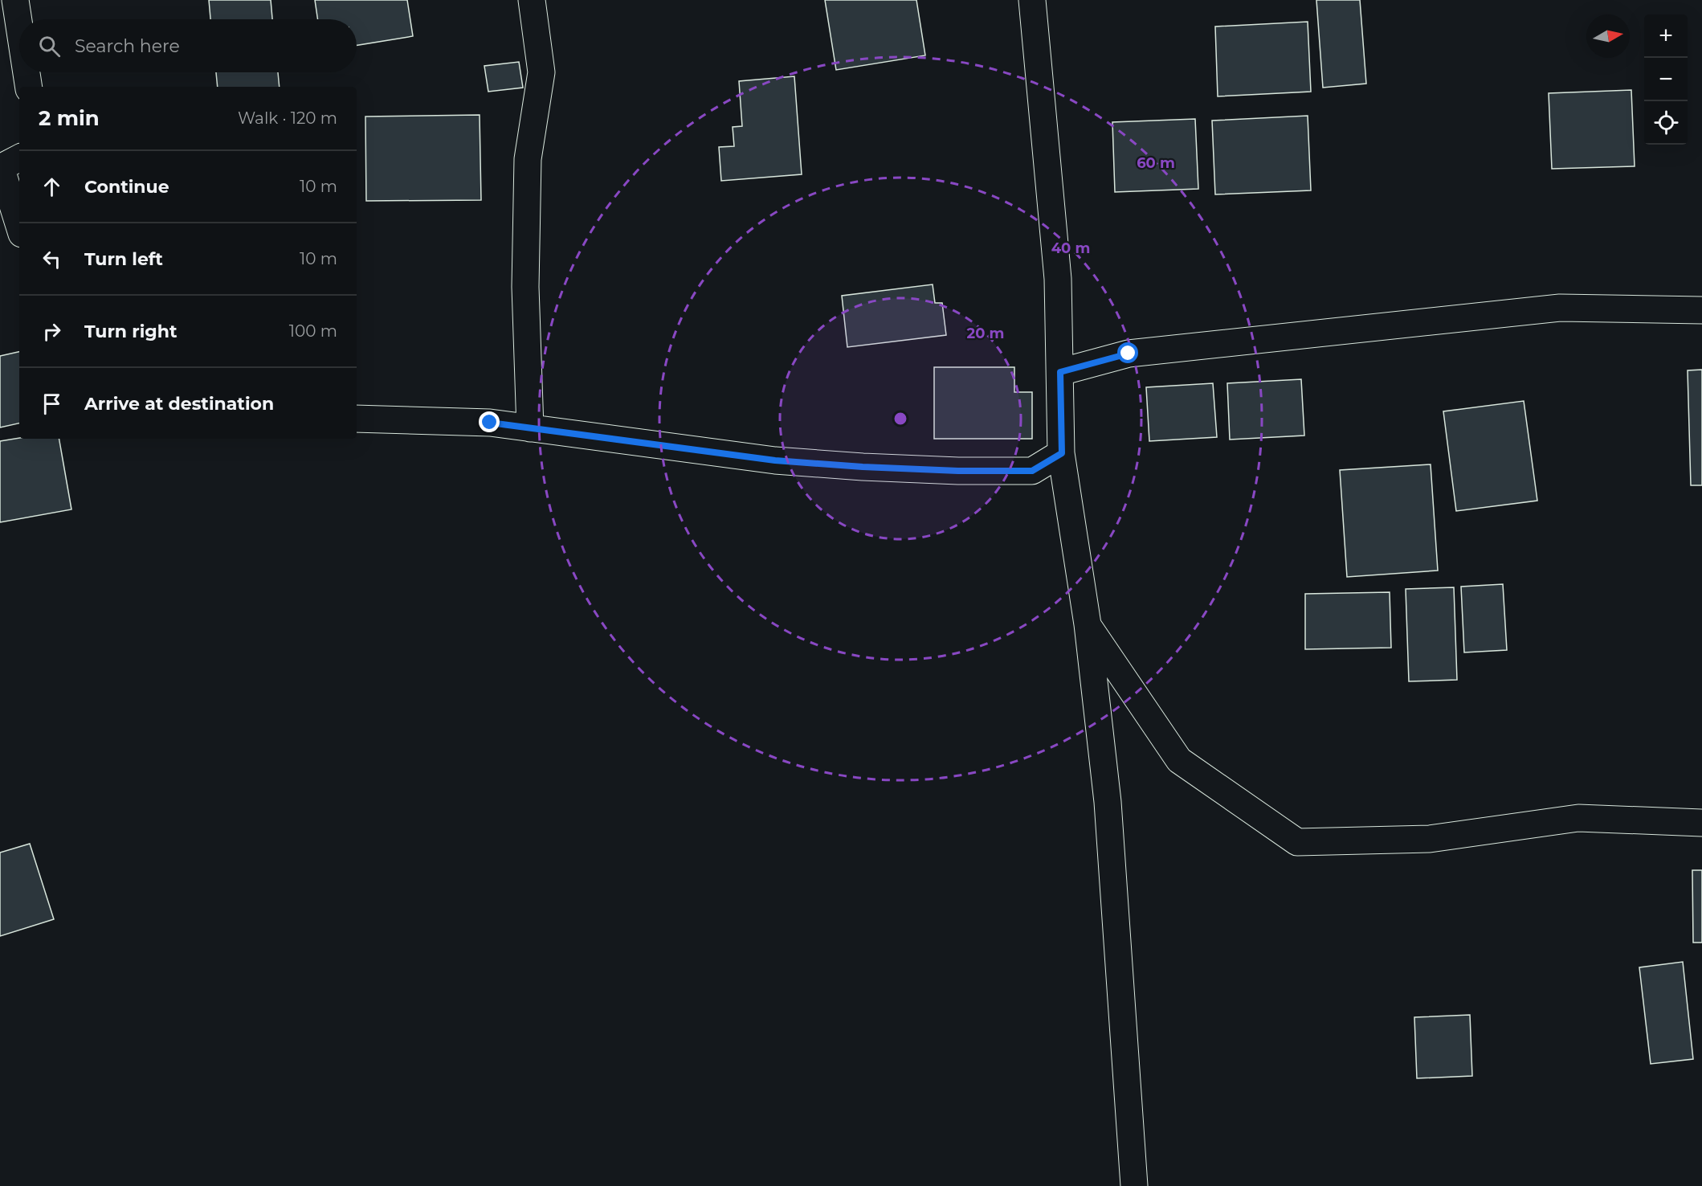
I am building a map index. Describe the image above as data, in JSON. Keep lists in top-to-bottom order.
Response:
{
  "north": "right",
  "page": {
    "map_buttons": ["+", "−"],
    "search": "Search here",
    "heading": ["2 min", "Walk · 120 m"],
    "list": [
      ["Continue", "10 m"],
      ["Turn left", "10 m"],
      ["Turn right", "100 m"],
      "Arrive at destination"
    ]
  },
  "rings": ["60 m", "40 m", "20 m"]
}
